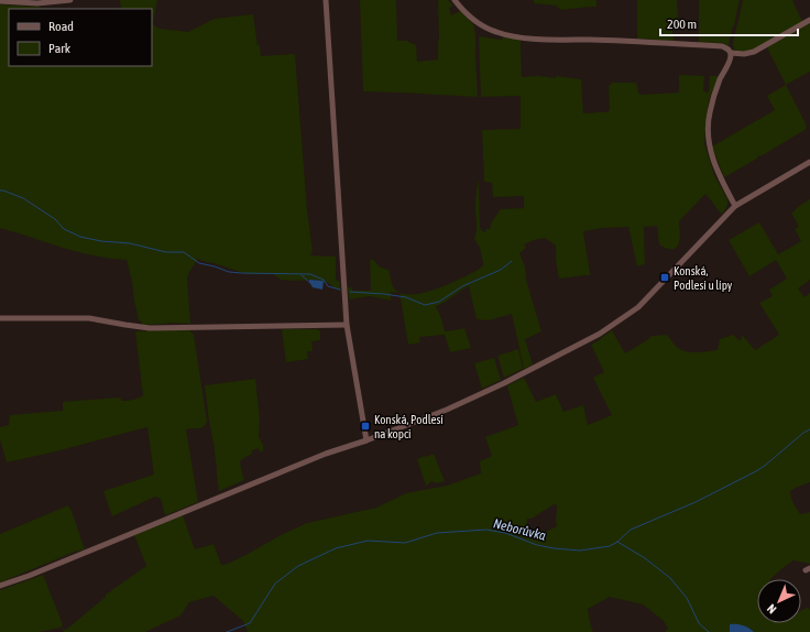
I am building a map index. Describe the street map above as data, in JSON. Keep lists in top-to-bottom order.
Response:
{
  "water": ["Neborůvka"],
  "places": {
    "transit": ["Konská, Podlesí u lípy", "Konská, Podlesí na kopci"]
  },
  "legend": ["Road", "Park"],
  "scale_bar": "200 m",
  "north": "bottom left"
}
